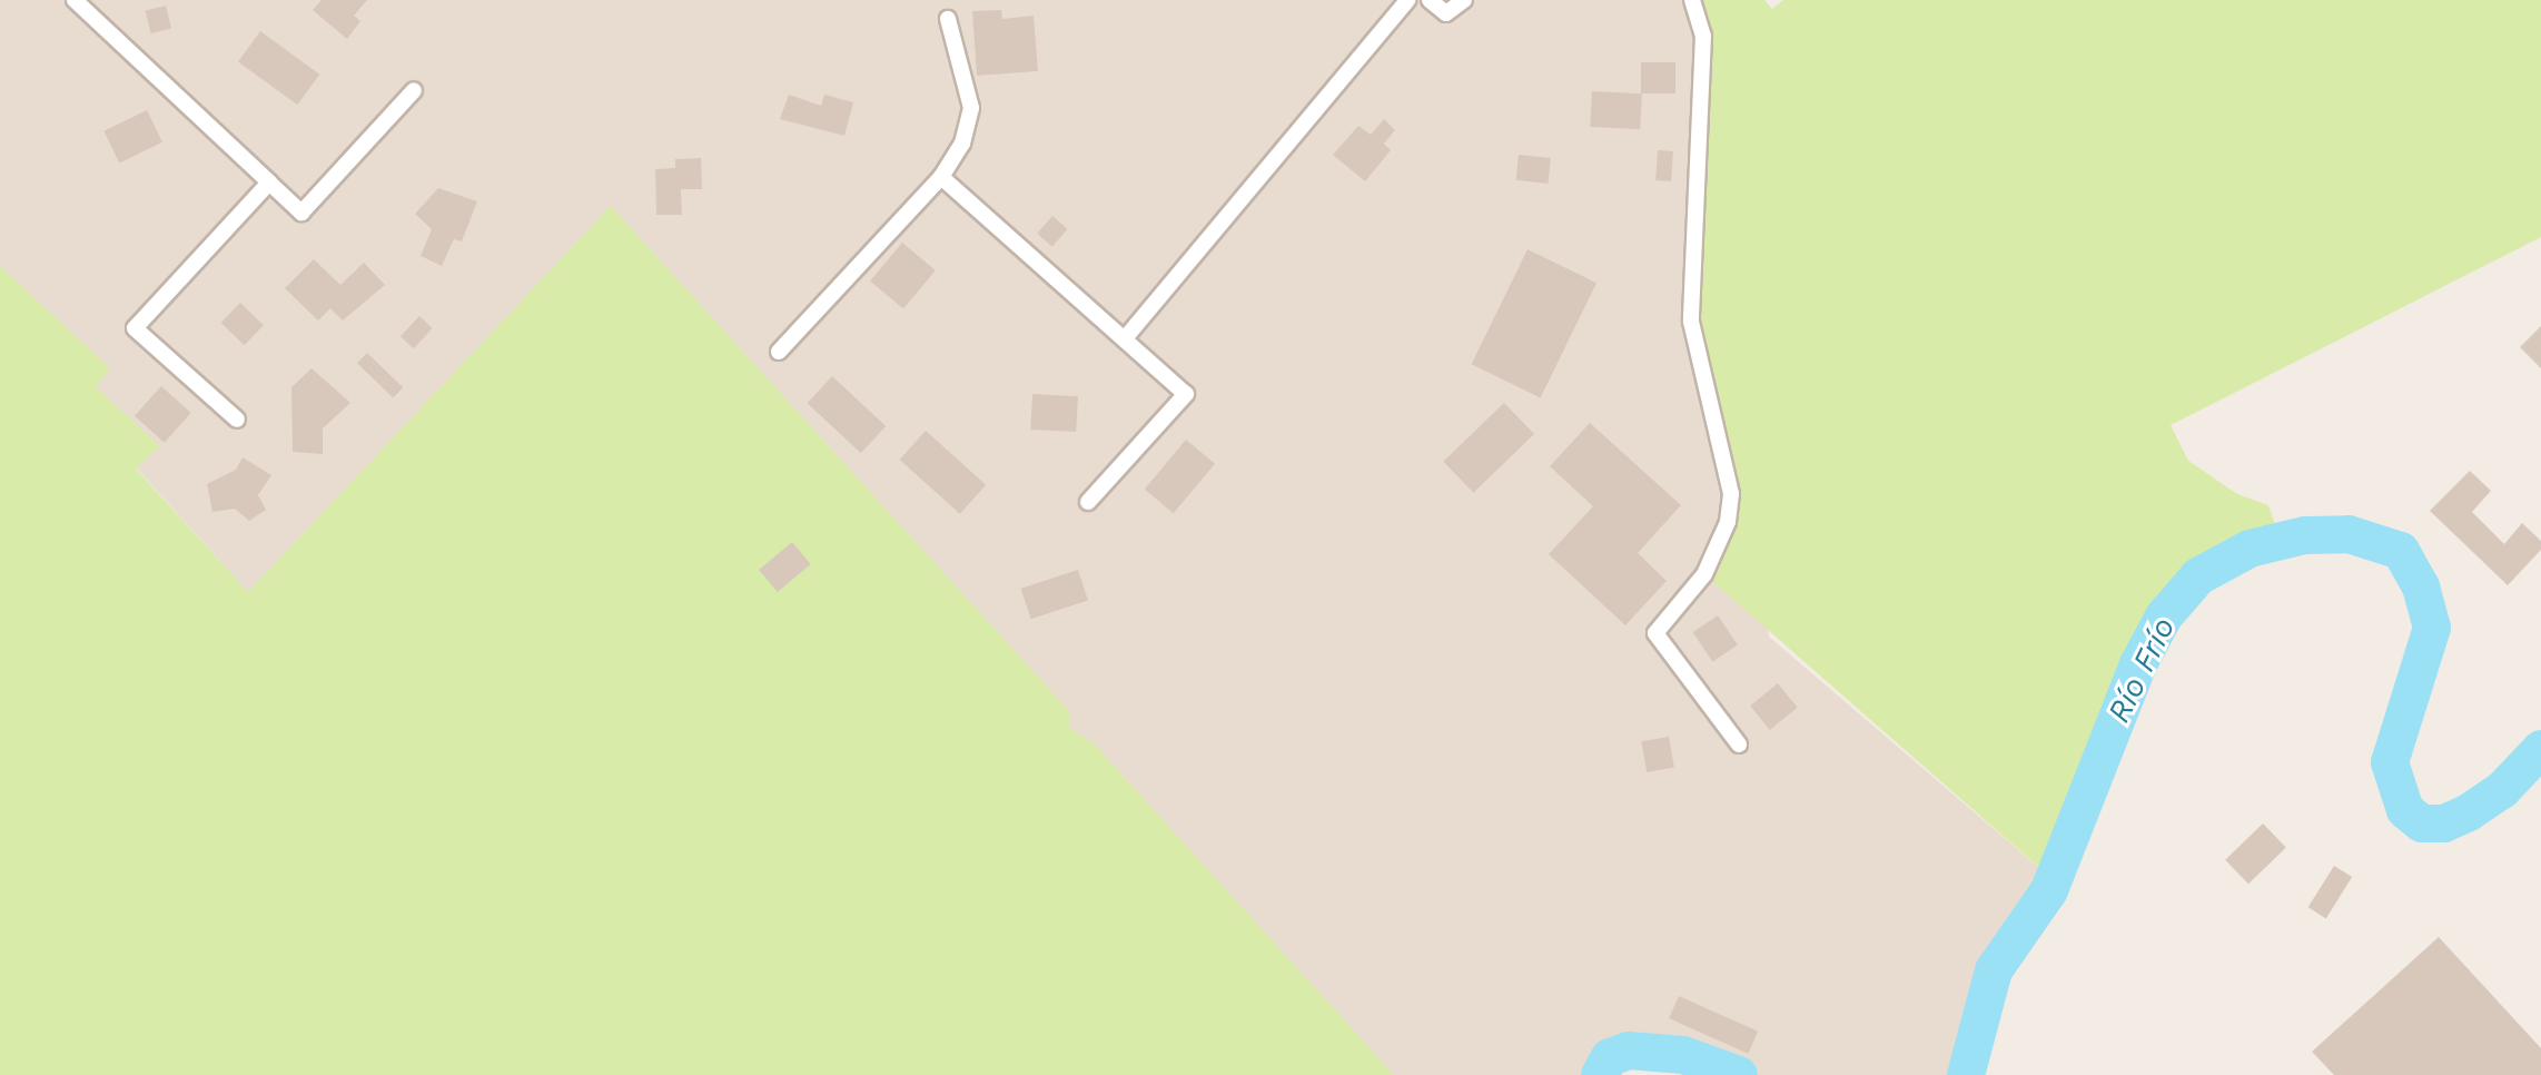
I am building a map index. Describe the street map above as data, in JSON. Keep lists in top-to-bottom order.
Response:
{
  "water": ["Río Frío"]
}
